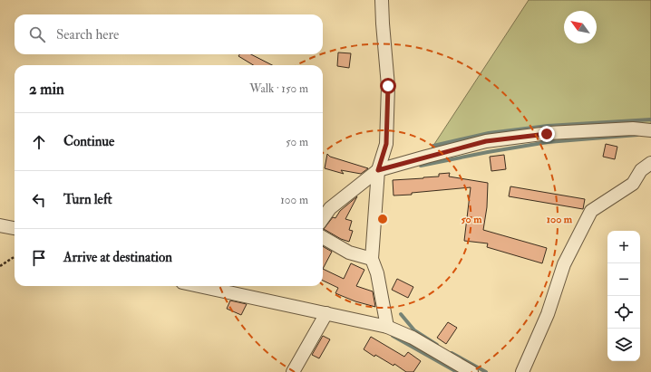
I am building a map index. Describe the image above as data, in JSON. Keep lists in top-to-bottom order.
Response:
{
  "north": "top left",
  "page": {
    "search": "Search here",
    "heading": ["2 min", "Walk · 150 m"],
    "list": [
      ["Continue", "50 m"],
      ["Turn left", "100 m"],
      "Arrive at destination"
    ],
    "map_buttons": ["+", "−"]
  },
  "rings": ["50 m", "100 m"]
}
